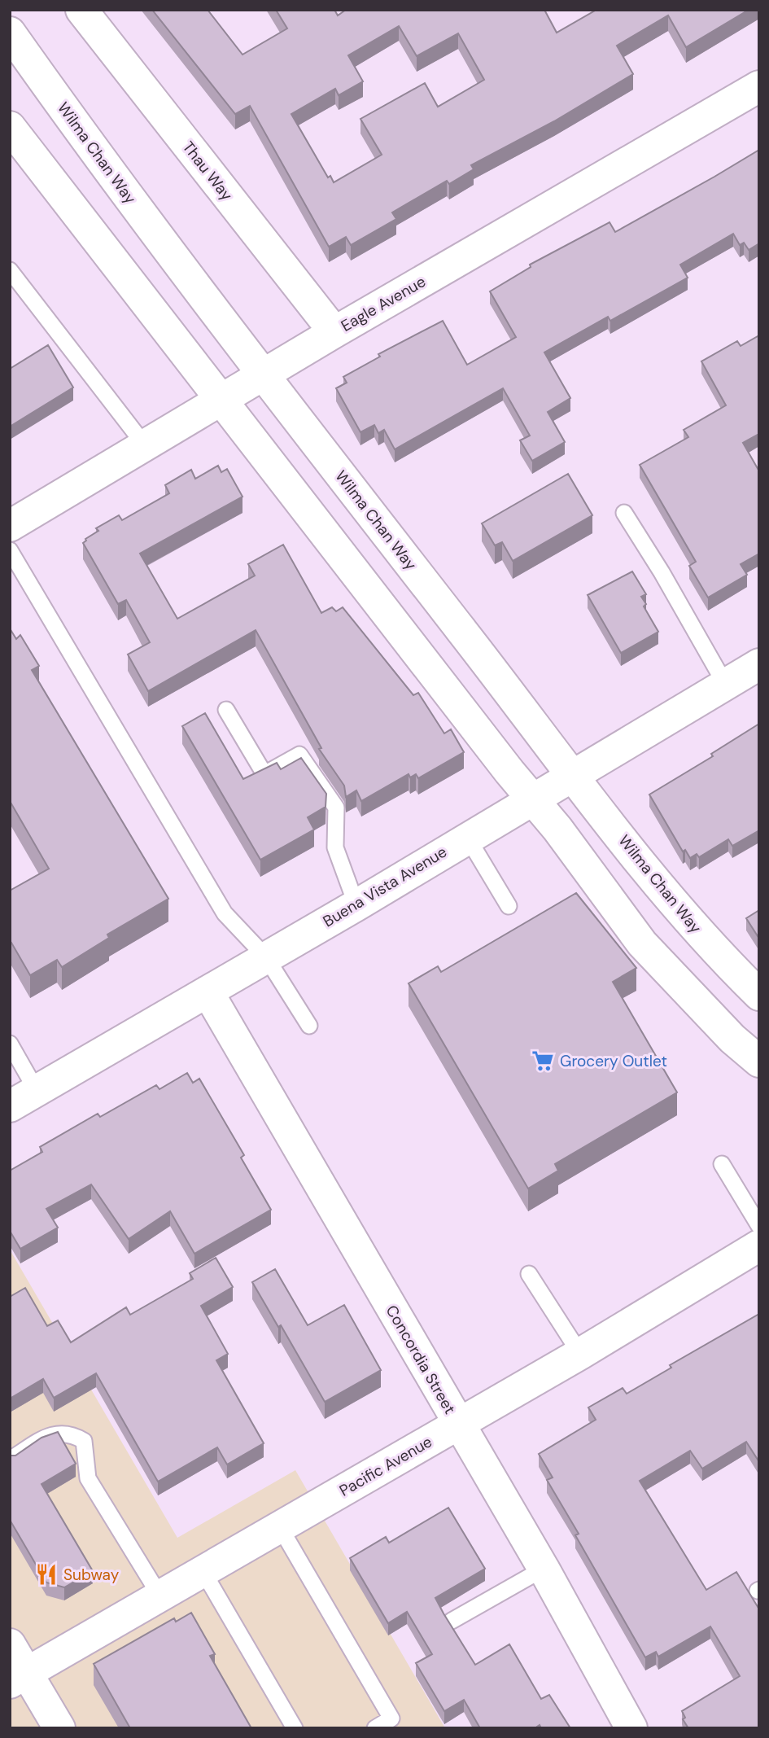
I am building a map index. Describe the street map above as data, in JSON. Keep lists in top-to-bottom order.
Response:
{
  "streets": {
    "street": [
      "Wilma Chan Way",
      "Thau Way",
      "Eagle Avenue",
      "Buena Vista Avenue",
      "Concordia Street",
      "Pacific Avenue"
    ]
  },
  "crossings": [
    ["Wilma Chan Way", "Eagle Avenue"],
    ["Wilma Chan Way", "Buena Vista Avenue"],
    ["Thau Way", "Eagle Avenue"],
    ["Buena Vista Avenue", "Concordia Street"],
    ["Concordia Street", "Pacific Avenue"]
  ],
  "places": {
    "supermarket": ["Grocery Outlet"],
    "restaurant": ["Subway"]
  }
}
